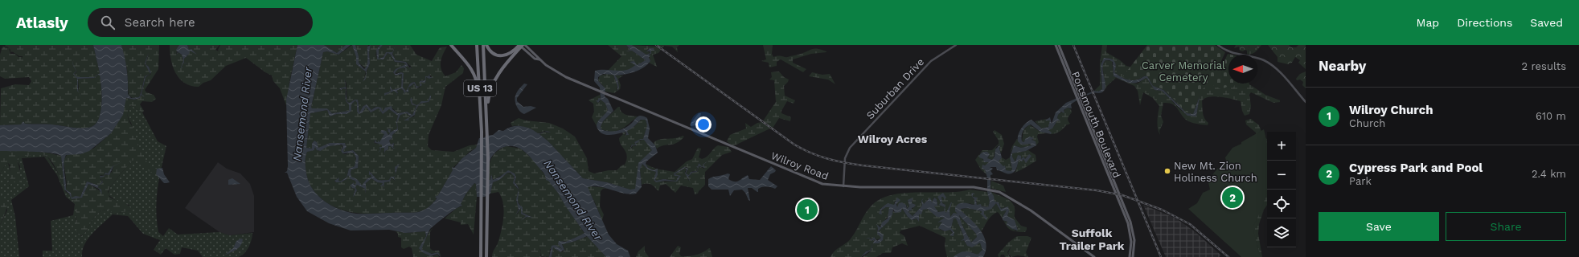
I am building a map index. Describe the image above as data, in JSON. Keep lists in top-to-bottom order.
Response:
{
  "streets": {
    "highway": ["US 13"],
    "main road": ["Suburban Drive", "Portsmouth Boulevard", "Wilroy Road"]
  },
  "crossings": [
    ["Suburban Drive", "Wilroy Road"]
  ],
  "districts": ["Wilroy Acres", "Suffolk Trailer Park"],
  "water": ["Nansemond River"],
  "parks": ["Carver Memorial Cemetery"],
  "places": ["New Mt. Zion Holiness Church"],
  "north": "left",
  "page": {
    "header": "Atlasly",
    "search": "Search here",
    "nav": ["Map", "Directions", "Saved"],
    "heading": ["Nearby", "2 results"],
    "list": [
      {
        "mark": "1",
        "name": "Wilroy Church",
        "note": "Church",
        "value": "610 m"
      },
      {
        "mark": "2",
        "name": "Cypress Park and Pool",
        "note": "Park",
        "value": "2.4 km"
      }
    ],
    "map_buttons": ["+", "−"],
    "pins": ["2", "1"],
    "buttons": ["Save", "Share"]
  }
}
